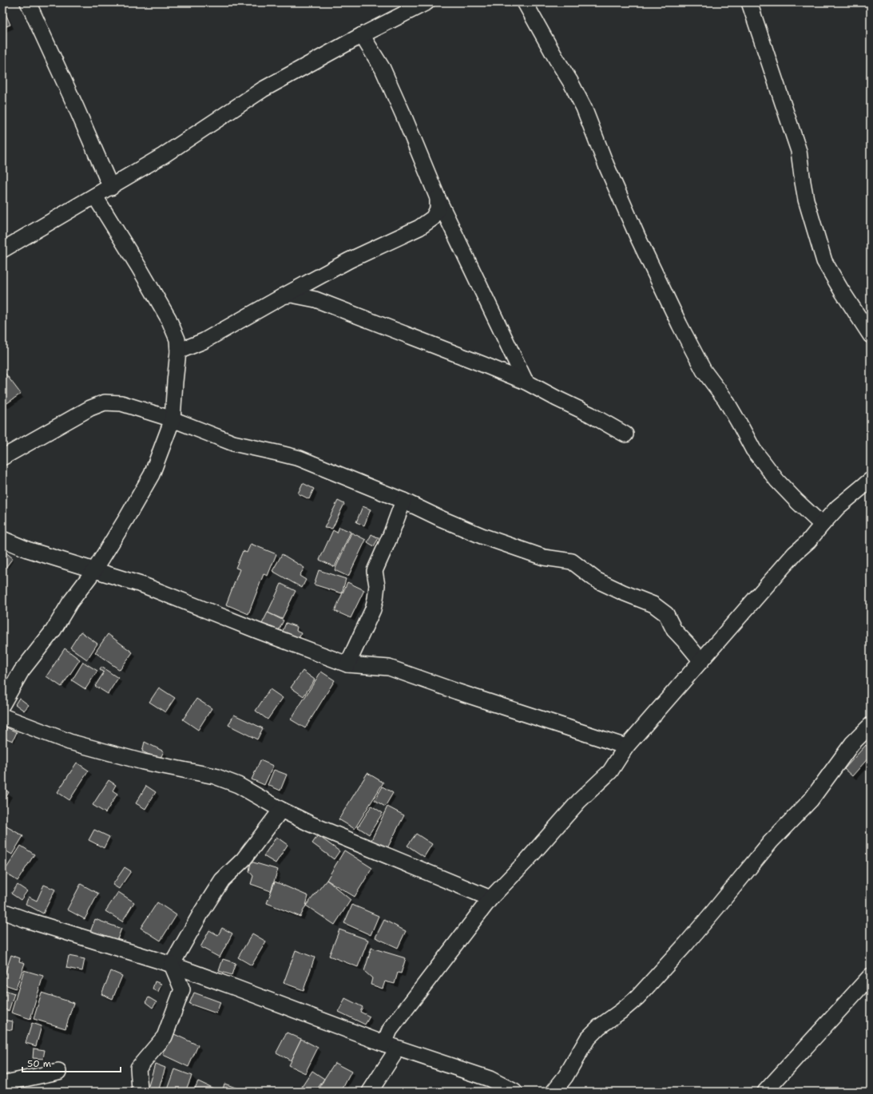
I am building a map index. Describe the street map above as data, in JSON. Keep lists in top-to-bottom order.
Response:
{
  "scale_bar": "50 m"
}
